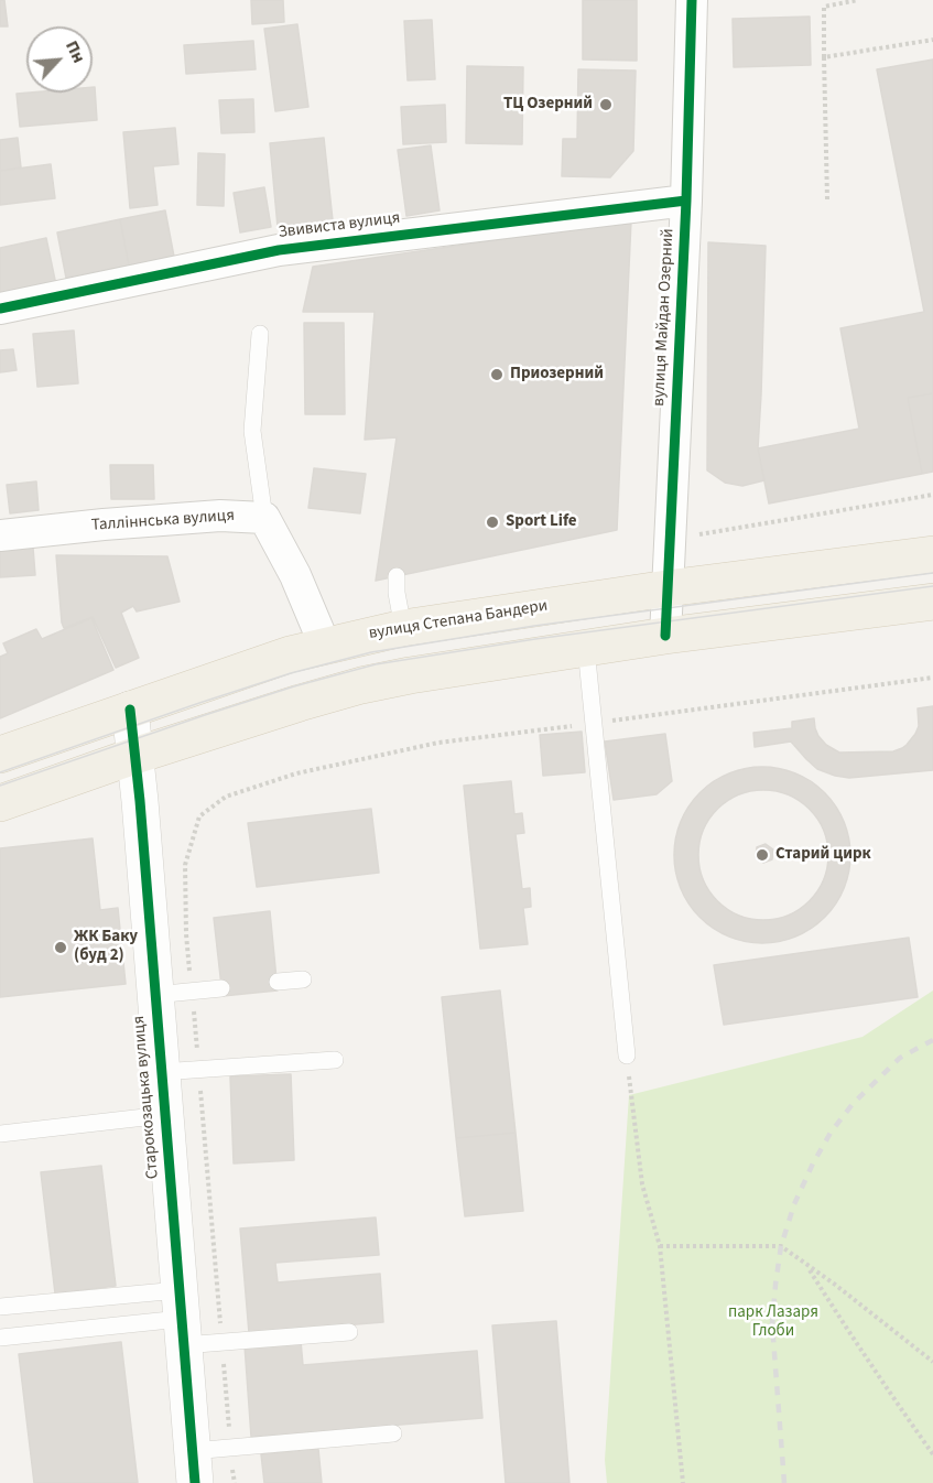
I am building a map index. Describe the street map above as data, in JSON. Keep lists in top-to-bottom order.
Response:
{
  "streets": {
    "main road": ["вулиця Степана Бандери"],
    "street": [
      "Звивиста вулиця",
      "вулиця Майдан Озерний",
      "Талліннська вулиця",
      "Старокозацька вулиця"
    ]
  },
  "crossings": [
    ["Звивиста вулиця", "вулиця Майдан Озерний"],
    ["вулиця Майдан Озерний", "вулиця Степана Бандери"],
    ["вулиця Степана Бандери", "Старокозацька вулиця"]
  ],
  "parks": ["парк Лазаря Глоби"],
  "places": [
    "ТЦ Озерний",
    "Приозерний",
    "Sport Life",
    "Старий цирк",
    "ЖК Баку (буд 2)"
  ],
  "north": "top right"
}
